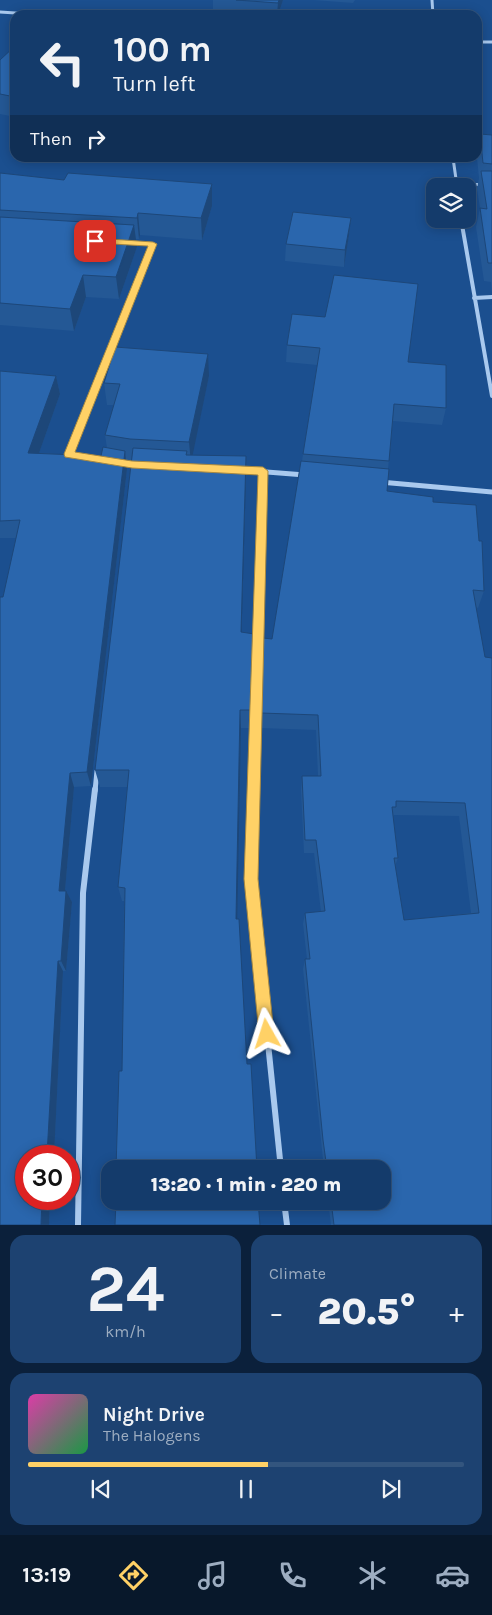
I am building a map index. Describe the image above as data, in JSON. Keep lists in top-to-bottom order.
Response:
{
  "page": {
    "turn": ["100 m", "Turn left"],
    "then": "Then",
    "limit": "30",
    "trip": "13:20 · 1 min · 220 m",
    "tile": [
      ["24", "km/h"],
      "Climate"
    ],
    "heat": ["−", "20.5°", "+"],
    "song": ["Night Drive", "The Halogens"],
    "tabs": "13:19"
  }
}
